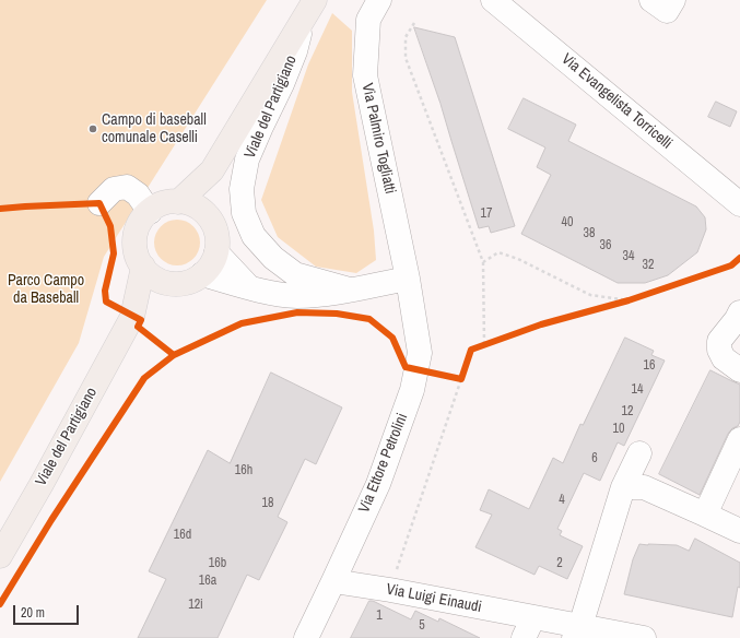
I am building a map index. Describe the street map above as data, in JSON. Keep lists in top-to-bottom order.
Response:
{
  "streets": {
    "main road": ["Viale del Partigiano"],
    "street": [
      "Via Evangelista Torricelli",
      "Via Palmiro Togliatti",
      "Via Ettore Petrolini",
      "Via Luigi Einaudi"
    ]
  },
  "crossings": [
    ["Via Palmiro Togliatti", "Via Ettore Petrolini"],
    ["Via Ettore Petrolini", "Via Luigi Einaudi"]
  ],
  "parks": ["Parco Campo da Baseball"],
  "places": ["Campo di baseball comunale Caselli"],
  "house_numbers": [
    "17",
    "40",
    "38",
    "36",
    "34",
    "32",
    "16",
    "14",
    "12",
    "10",
    "6",
    "16h",
    "4",
    "18",
    "16d",
    "16b",
    "2",
    "16a",
    "12i",
    "1",
    "5"
  ],
  "scale_bar": "20 m"
}
